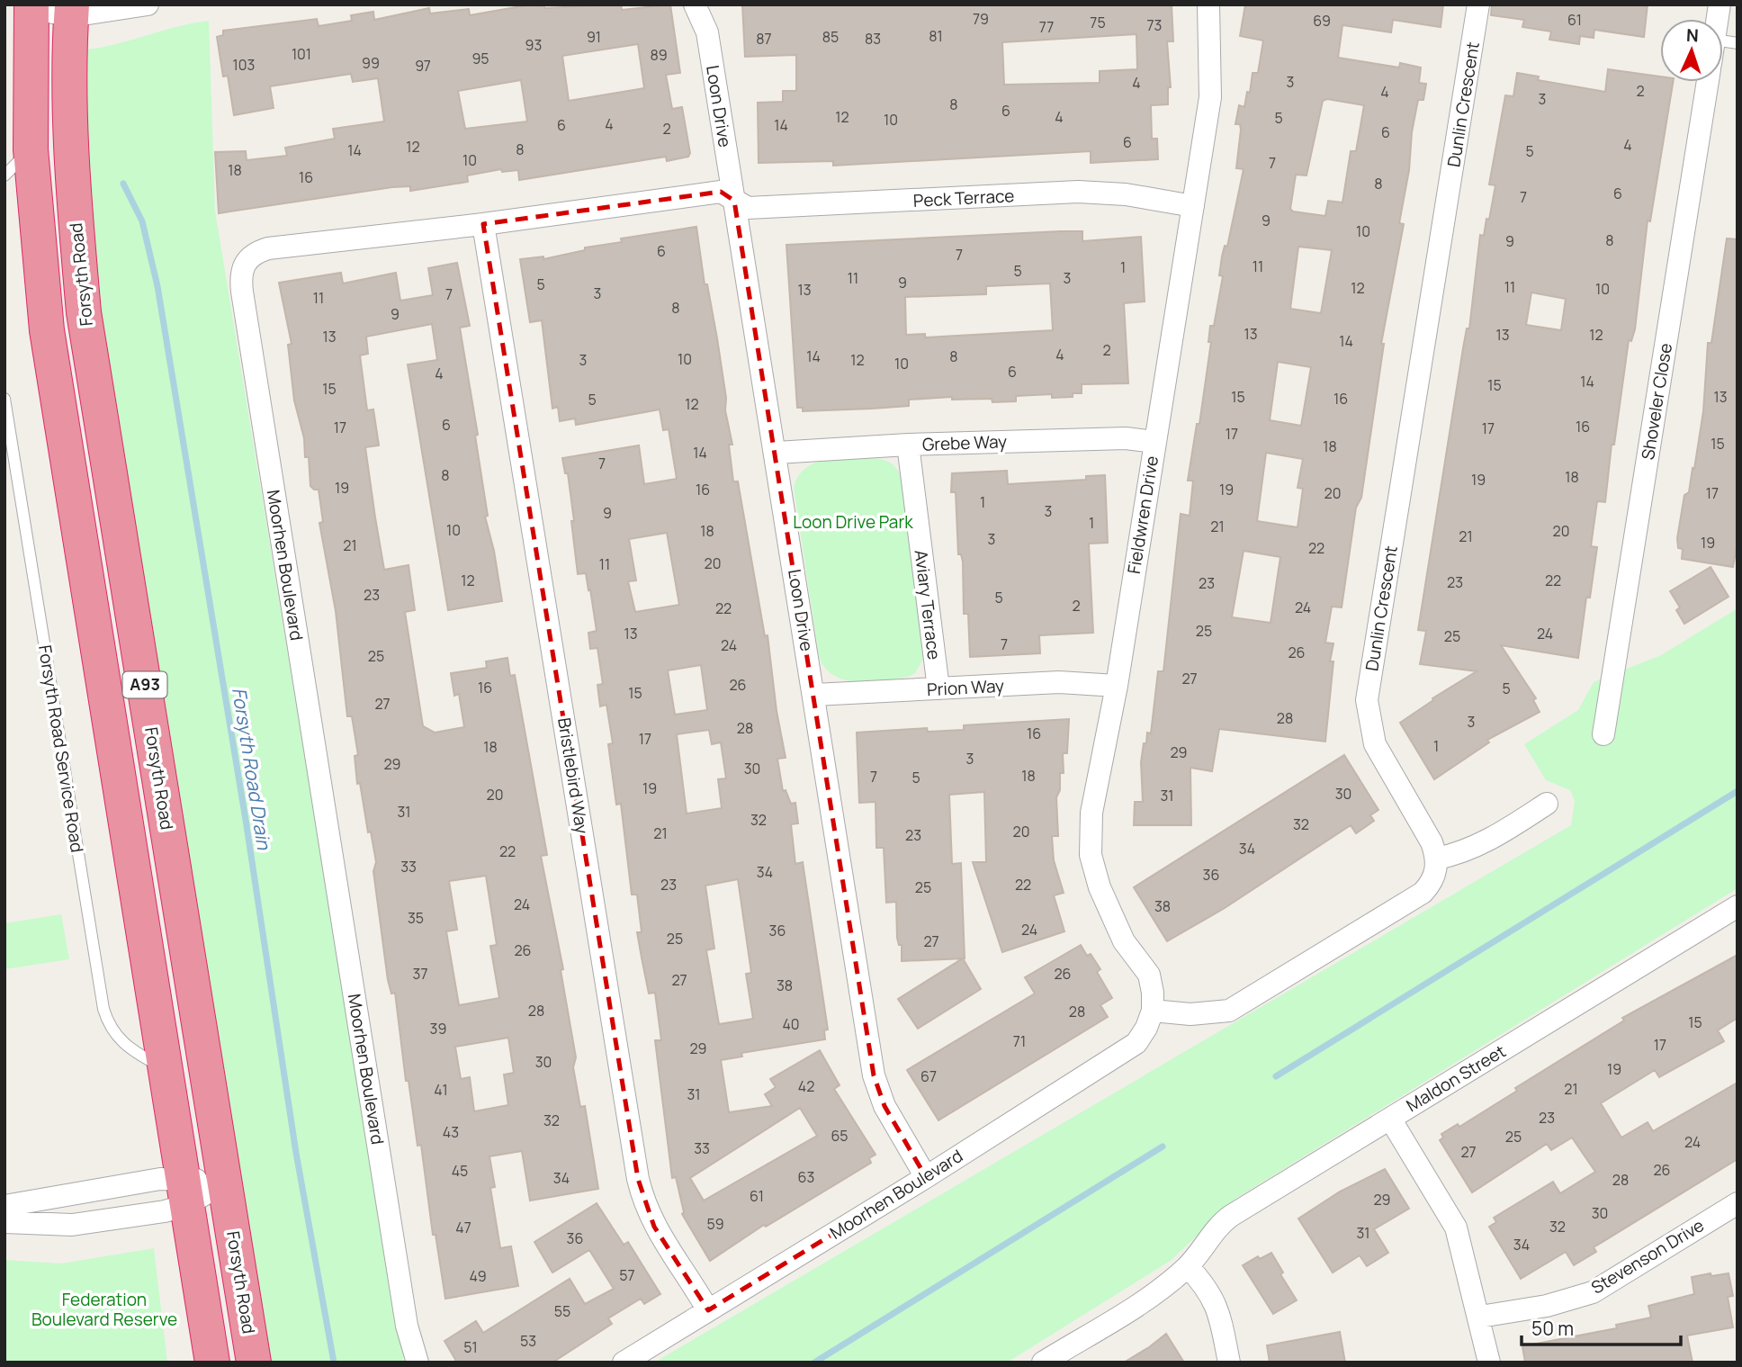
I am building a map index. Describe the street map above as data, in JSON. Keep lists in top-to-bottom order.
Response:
{
  "streets": {
    "highway": ["Forsyth Road", "A93"],
    "street": [
      "Dunlin Crescent",
      "Loon Drive",
      "Peck Terrace",
      "Shoveler Close",
      "Grebe Way",
      "Fieldwren Drive",
      "Moorhen Boulevard",
      "Aviary Terrace",
      "Prion Way",
      "Bristlebird Way",
      "Maldon Street",
      "Stevenson Drive"
    ],
    "lane": ["Forsyth Road Service Road"]
  },
  "crossings": [
    ["Loon Drive", "Peck Terrace"],
    ["Loon Drive", "Grebe Way"],
    ["Loon Drive", "Moorhen Boulevard"],
    ["Loon Drive", "Prion Way"],
    ["Peck Terrace", "Fieldwren Drive"],
    ["Peck Terrace", "Moorhen Boulevard"],
    ["Forsyth Road", "A93"],
    ["Grebe Way", "Fieldwren Drive"],
    ["Grebe Way", "Aviary Terrace"],
    ["Fieldwren Drive", "Moorhen Boulevard"],
    ["Fieldwren Drive", "Prion Way"],
    ["Moorhen Boulevard", "Bristlebird Way"],
    ["Aviary Terrace", "Prion Way"],
    ["A93", "Forsyth Road Service Road"]
  ],
  "water": ["Forsyth Road Drain"],
  "parks": ["Loon Drive Park", "Federation Boulevard Reserve"],
  "house_numbers": [
    "79",
    "61",
    "69",
    "75",
    "73",
    "77",
    "81",
    "91",
    "85",
    "87",
    "83",
    "93",
    "101",
    "89",
    "95",
    "99",
    "103",
    "97",
    "3",
    "4",
    "2",
    "4",
    "3",
    "8",
    "6",
    "12",
    "4",
    "5",
    "10",
    "4",
    "6",
    "14",
    "2",
    "6",
    "6",
    "4",
    "12",
    "8",
    "14",
    "5",
    "10",
    "7",
    "18",
    "16",
    "8",
    "6",
    "7",
    "9",
    "10",
    "8",
    "9",
    "6",
    "7",
    "11",
    "1",
    "5",
    "11",
    "3",
    "9",
    "5",
    "11",
    "12",
    "10",
    "13",
    "3",
    "7",
    "11",
    "8",
    "9",
    "13",
    "13",
    "12",
    "13",
    "14",
    "2",
    "4",
    "14",
    "8",
    "10",
    "3",
    "12",
    "10",
    "6",
    "4",
    "14",
    "15",
    "15",
    "15",
    "13",
    "16",
    "5",
    "12",
    "6",
    "16",
    "17",
    "17",
    "17",
    "15",
    "18",
    "14",
    "7",
    "8",
    "18",
    "19",
    "19",
    "16",
    "19",
    "20",
    "17",
    "1",
    "3",
    "9",
    "1",
    "21",
    "10",
    "18",
    "20",
    "21",
    "3",
    "19",
    "21",
    "22",
    "20",
    "11",
    "12",
    "22",
    "23",
    "23",
    "23",
    "5",
    "2",
    "24",
    "22",
    "25",
    "13",
    "24",
    "25",
    "7",
    "24",
    "26",
    "25",
    "27",
    "26",
    "16",
    "5",
    "15",
    "27",
    "28",
    "3",
    "28",
    "16",
    "17",
    "1",
    "18",
    "29",
    "3",
    "29",
    "30",
    "18",
    "7",
    "5",
    "19",
    "30",
    "20",
    "31",
    "31",
    "32",
    "32",
    "20",
    "21",
    "23",
    "34",
    "22",
    "33",
    "34",
    "36",
    "23",
    "22",
    "25",
    "24",
    "38",
    "35",
    "24",
    "36",
    "25",
    "27",
    "26",
    "37",
    "26",
    "27",
    "38",
    "28",
    "28",
    "15",
    "40",
    "39",
    "71",
    "17",
    "29",
    "30",
    "19",
    "67",
    "42",
    "21",
    "41",
    "31",
    "23",
    "32",
    "43",
    "65",
    "25",
    "24",
    "33",
    "27",
    "26",
    "45",
    "63",
    "34",
    "28",
    "61",
    "29",
    "30",
    "59",
    "32",
    "47",
    "31",
    "36",
    "34",
    "57",
    "49",
    "55",
    "53",
    "51"
  ],
  "scale_bar": "50 m",
  "north": "top"
}
